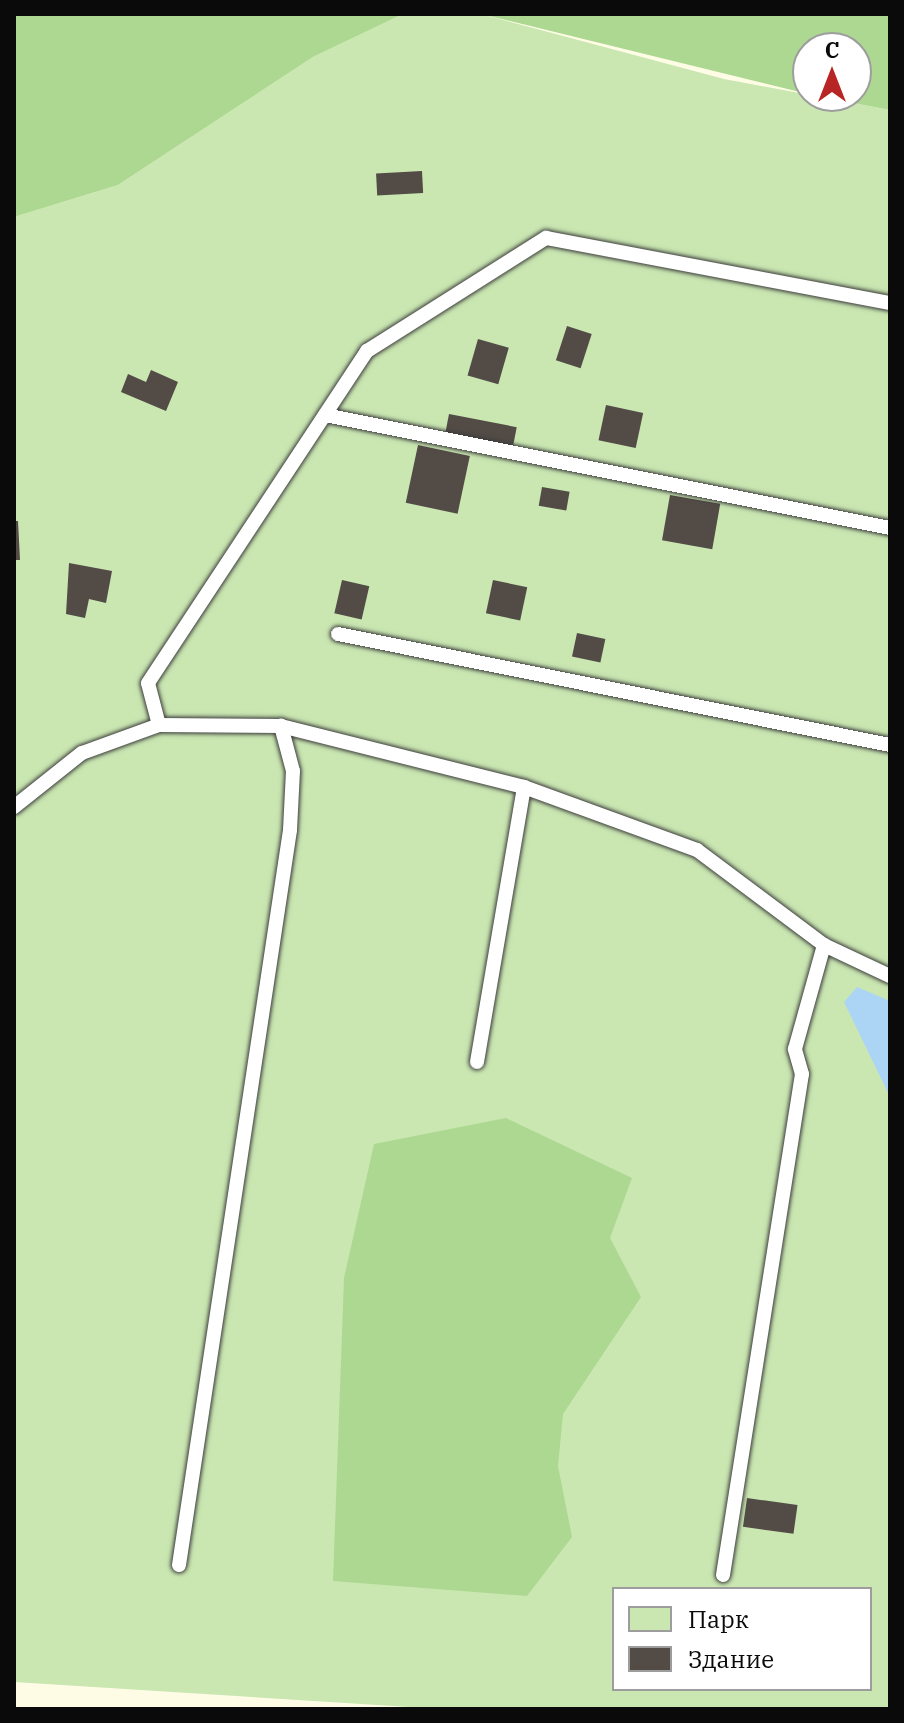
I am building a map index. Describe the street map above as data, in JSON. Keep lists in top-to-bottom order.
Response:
{
  "legend": ["Парк", "Здание"],
  "north": "top"
}
